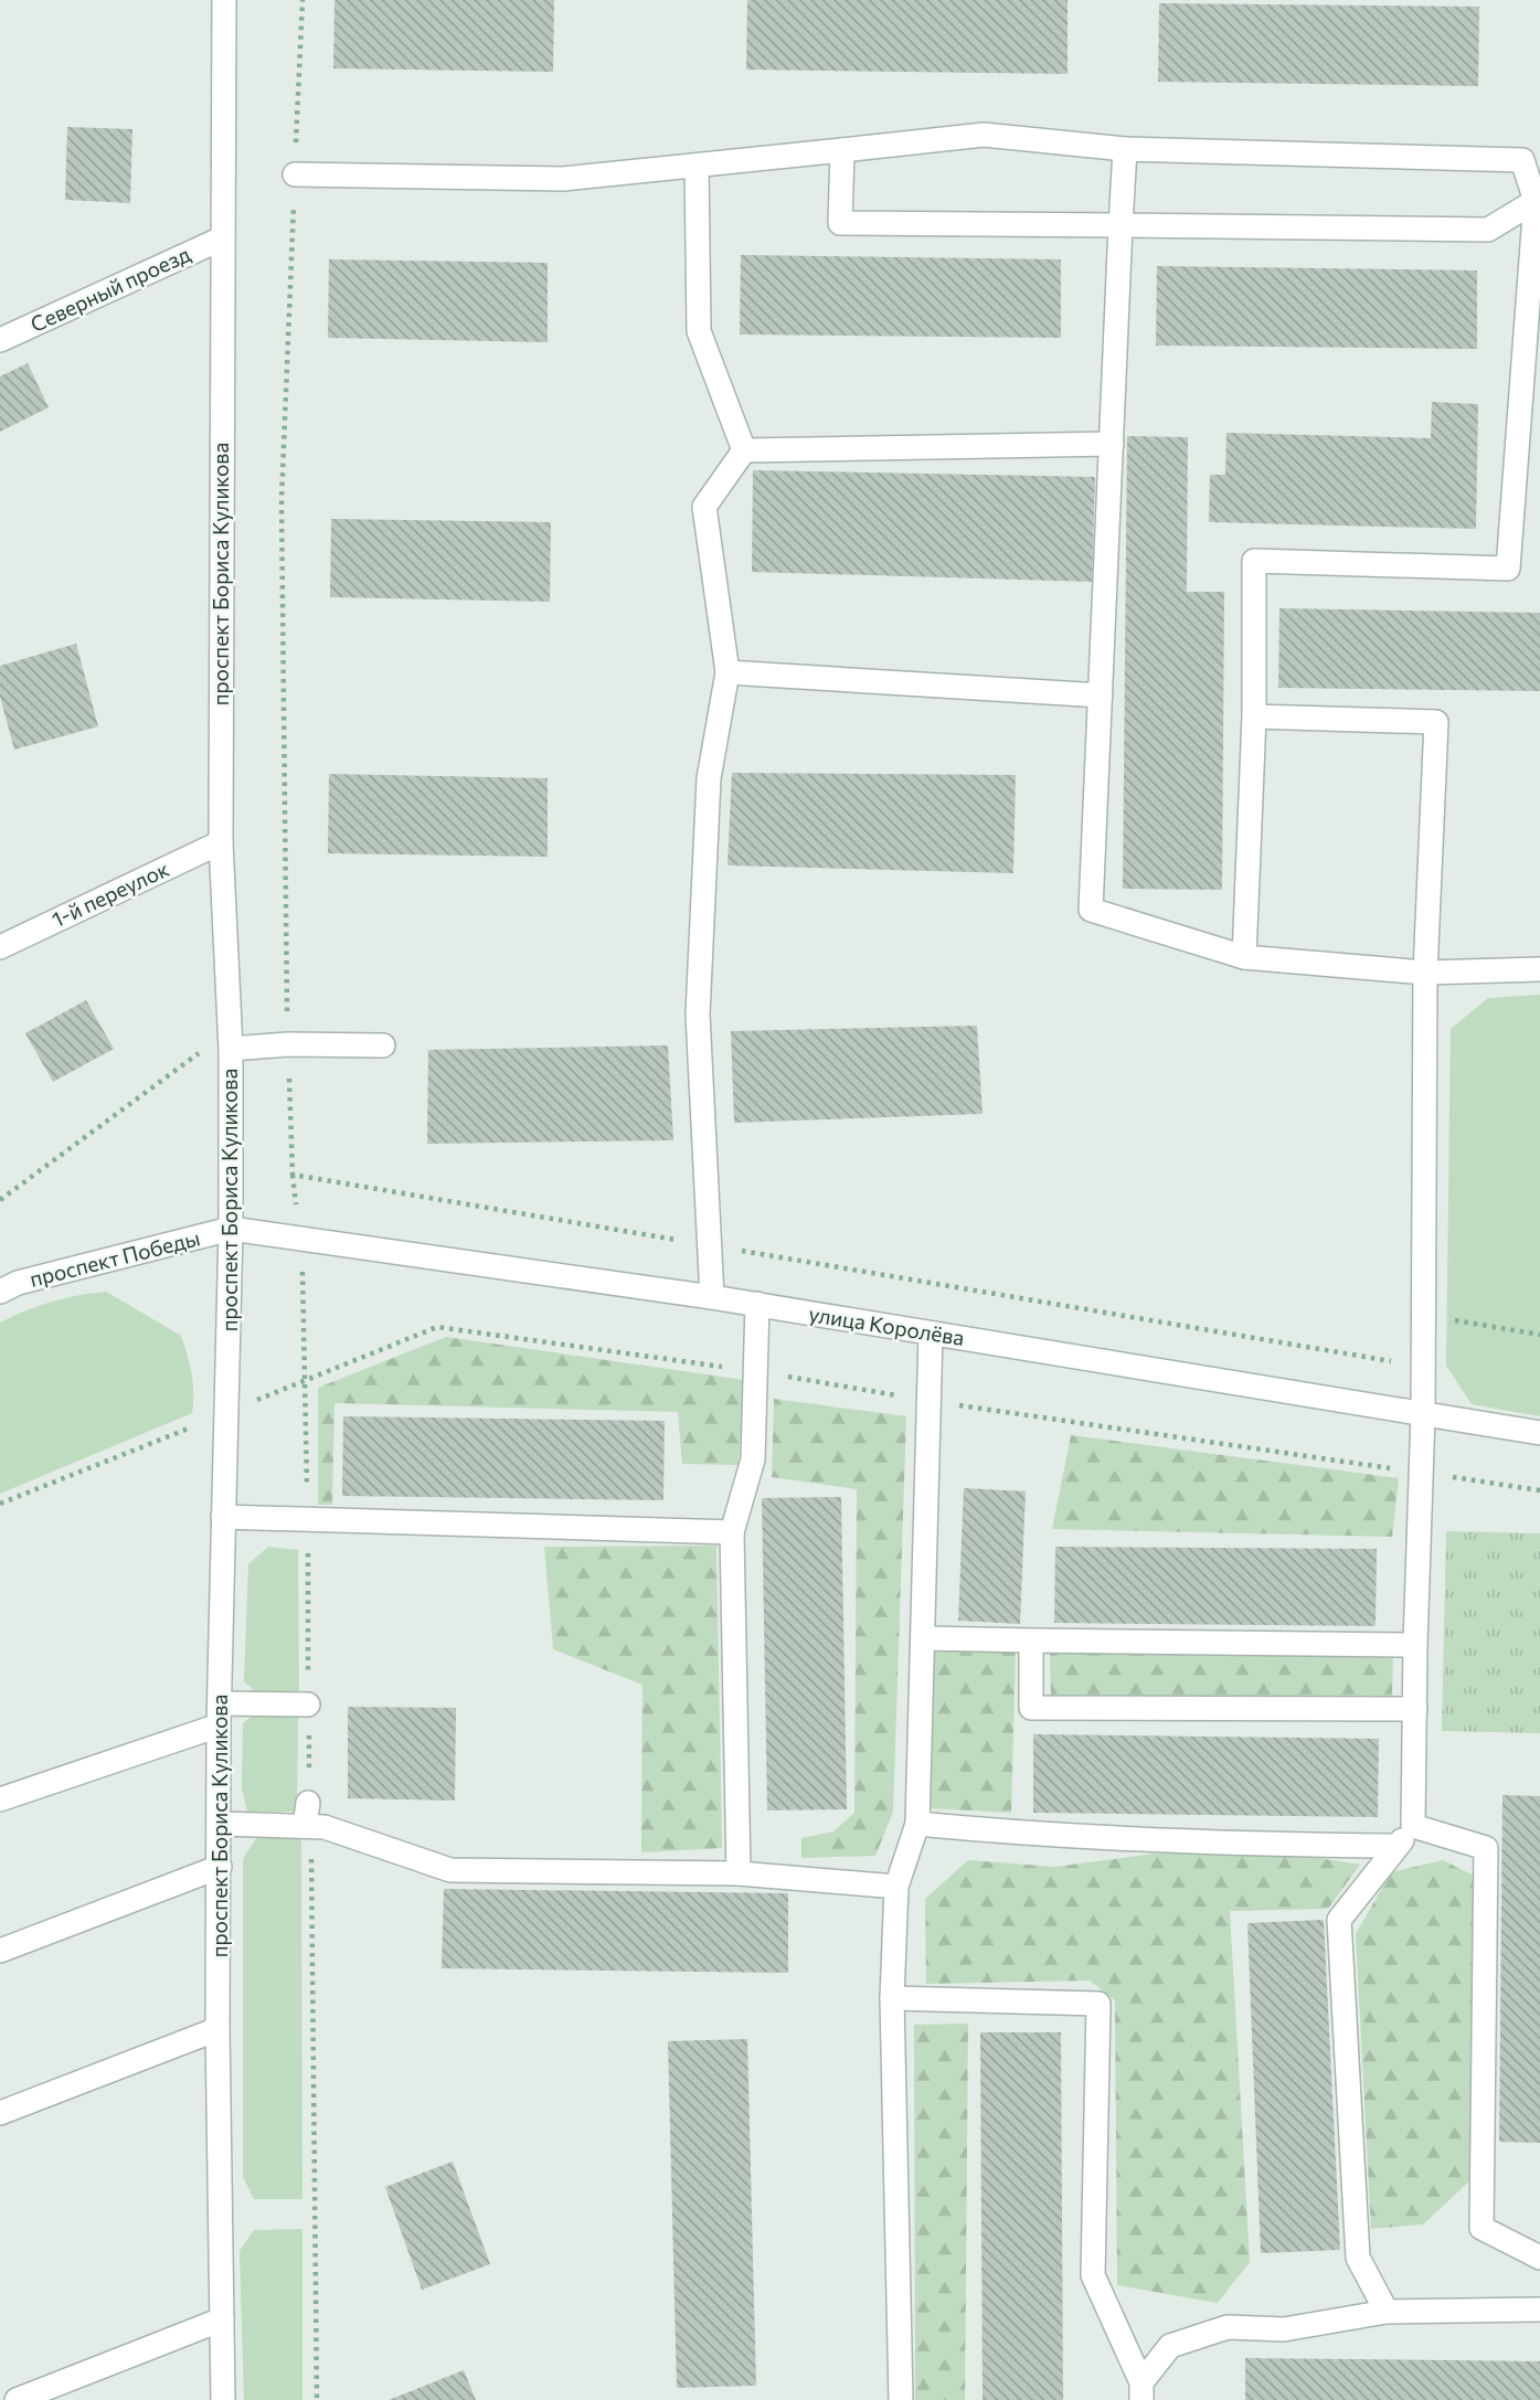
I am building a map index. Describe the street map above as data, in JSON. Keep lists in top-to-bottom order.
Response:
{
  "streets": {
    "street": [
      "Северный проезд",
      "проспект Бориса Куликова",
      "1-й переулок",
      "проспект Победы",
      "улица Королёва"
    ]
  },
  "crossings": [
    ["Северный проезд", "проспект Бориса Куликова"],
    ["проспект Бориса Куликова", "1-й переулок"],
    ["проспект Бориса Куликова", "проспект Победы"],
    ["проспект Бориса Куликова", "улица Королёва"],
    ["проспект Победы", "улица Королёва"]
  ]
}
